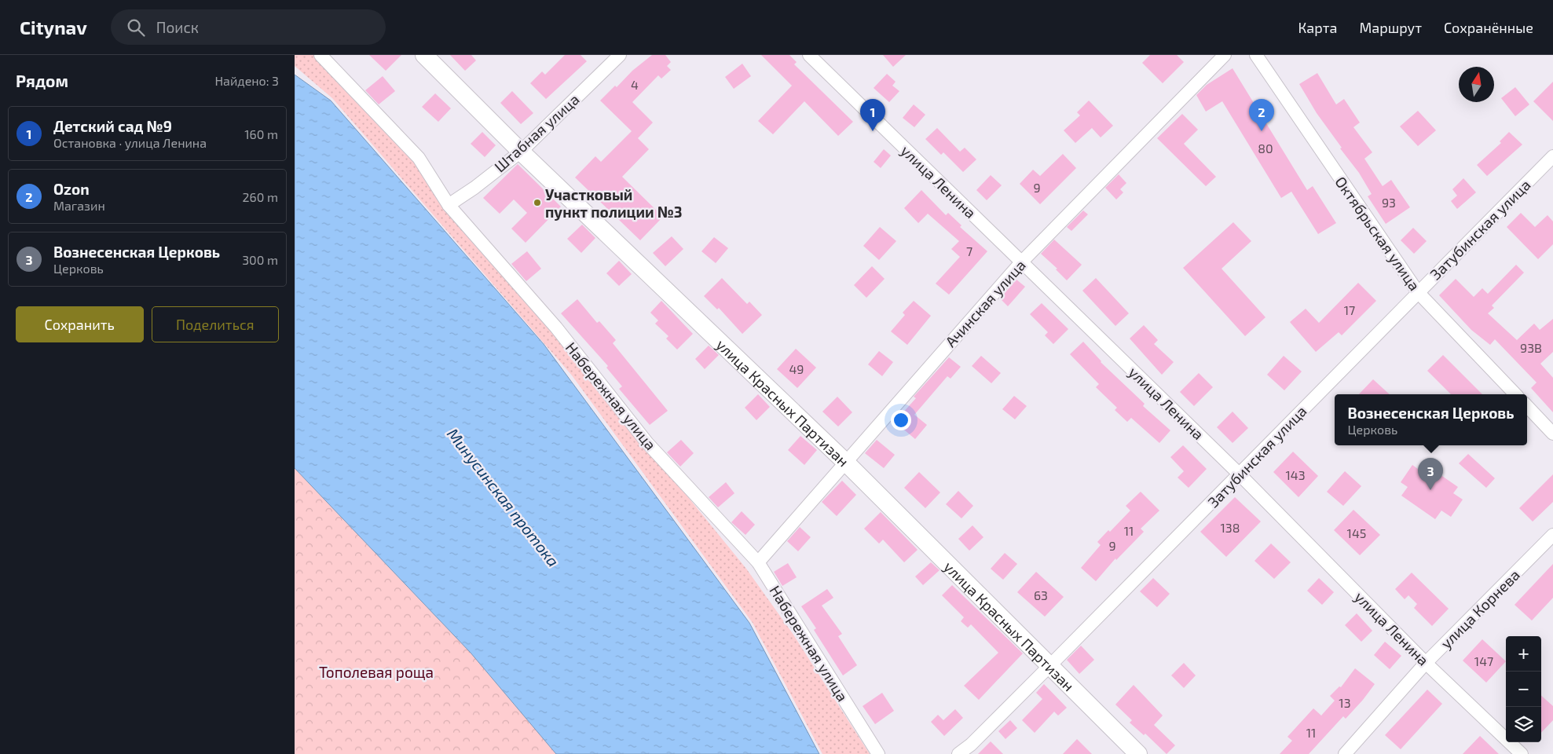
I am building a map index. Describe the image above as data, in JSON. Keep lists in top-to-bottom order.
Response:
{
  "streets": {
    "main road": ["улица Красных Партизан"],
    "street": [
      "Штабная улица",
      "улица Ленина",
      "Затубинская улица",
      "Октябрьская улица",
      "Ачинская улица",
      "Набережная улица",
      "улица Корнева"
    ]
  },
  "crossings": [
    ["Штабная улица", "Набережная улица"],
    ["Штабная улица", "улица Красных Партизан"],
    ["улица Ленина", "Затубинская улица"],
    ["улица Ленина", "Ачинская улица"],
    ["улица Ленина", "улица Корнева"],
    ["Затубинская улица", "Октябрьская улица"],
    ["Затубинская улица", "улица Красных Партизан"],
    ["Ачинская улица", "Набережная улица"],
    ["Ачинская улица", "улица Красных Партизан"]
  ],
  "water": ["Минусинская протока"],
  "parks": ["Тополевая роща"],
  "places": ["Участковый пункт полиции №3"],
  "house_numbers": [
    "4",
    "80",
    "9",
    "93",
    "7",
    "17",
    "93В",
    "49",
    "143",
    "138",
    "11",
    "145",
    "9",
    "63",
    "147",
    "13",
    "11"
  ],
  "north": "top",
  "page": {
    "header": "Citynav",
    "search": "Поиск",
    "nav": ["Карта", "Маршрут", "Сохранённые"],
    "heading": ["Рядом", "Найдено: 3"],
    "pins": ["1", "2", "3"],
    "list": [
      {
        "mark": "1",
        "name": "Детский сад №9",
        "note": "Остановка · улица Ленина",
        "value": "160 m"
      },
      {
        "mark": "2",
        "name": "Ozon",
        "note": "Магазин",
        "value": "260 m"
      },
      {
        "mark": "3",
        "name": "Вознесенская Церковь",
        "note": "Церковь",
        "value": "300 m"
      }
    ],
    "buttons": ["Сохранить", "Поделиться"],
    "popup": ["Вознесенская Церковь", "Церковь"],
    "map_buttons": ["+", "−"]
  }
}
